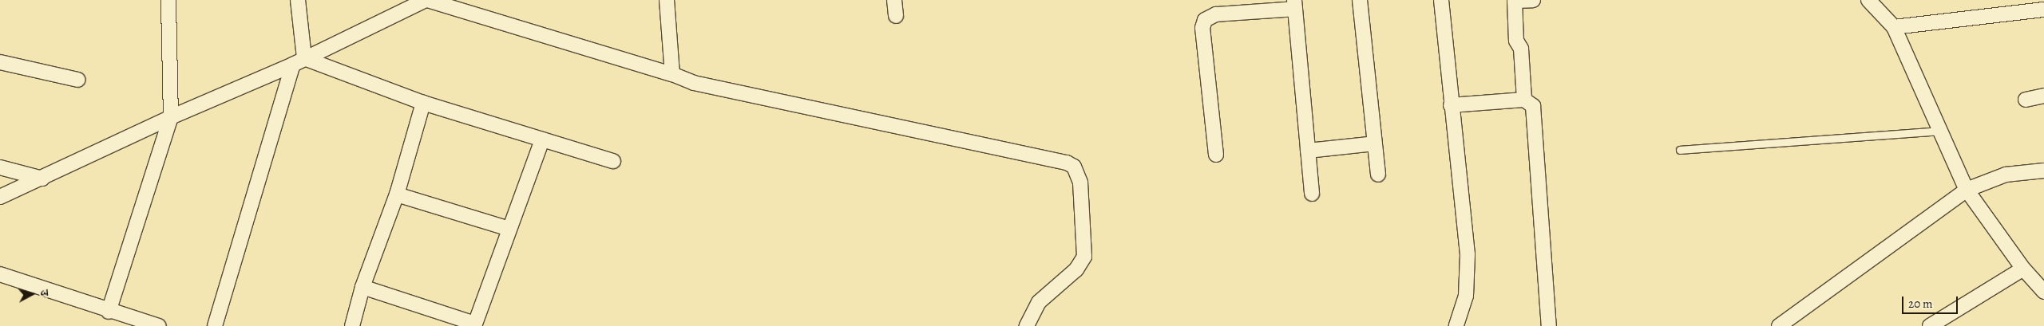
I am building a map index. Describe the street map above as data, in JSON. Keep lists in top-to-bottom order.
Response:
{
  "scale_bar": "20 m",
  "north": "right"
}
